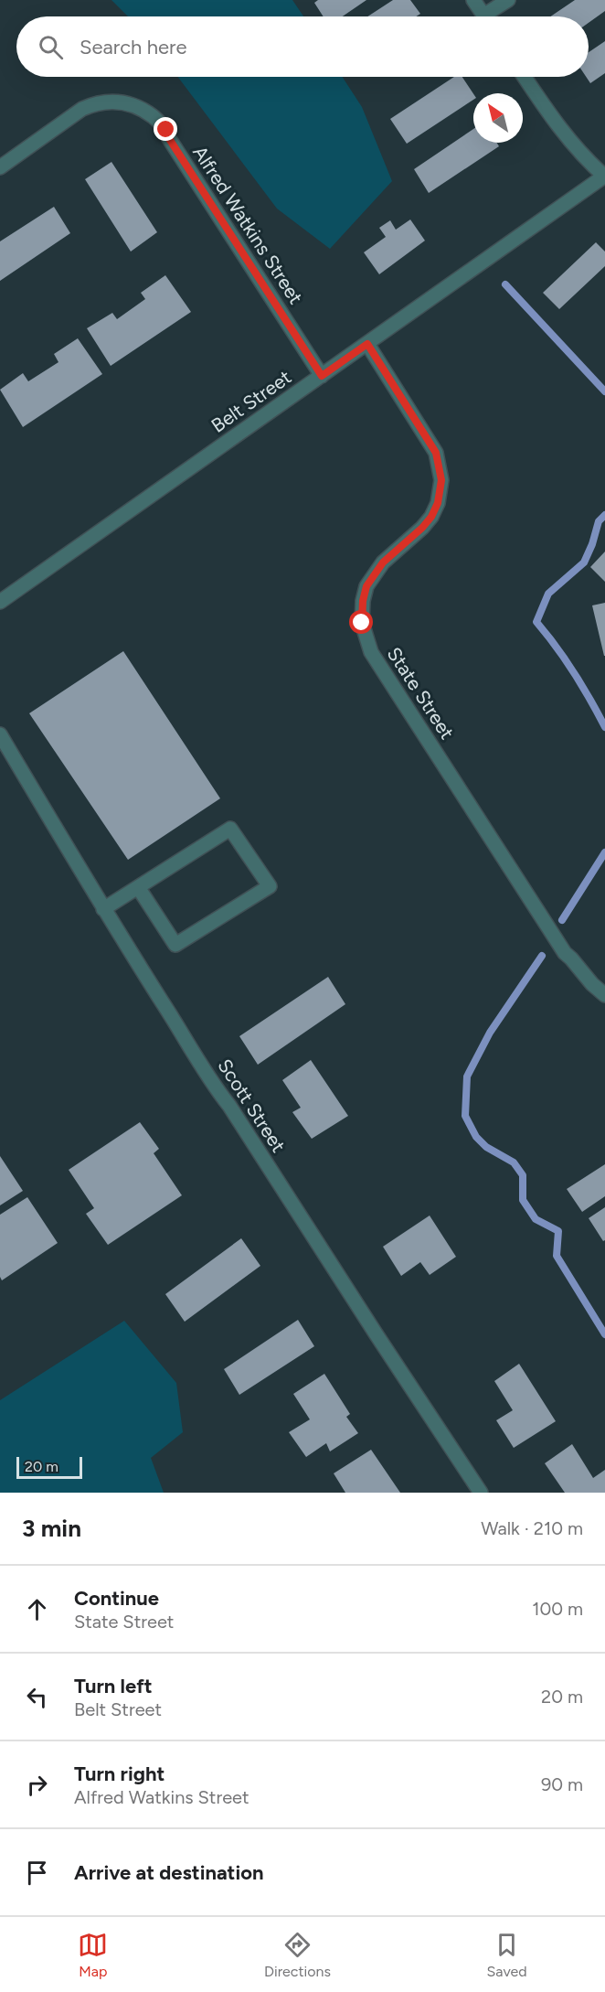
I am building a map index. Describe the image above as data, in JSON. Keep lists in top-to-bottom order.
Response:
{
  "streets": {
    "street": [
      "Alfred Watkins Street",
      "Belt Street",
      "State Street",
      "Scott Street"
    ]
  },
  "crossings": [
    ["Alfred Watkins Street", "Belt Street"],
    ["Belt Street", "State Street"]
  ],
  "scale_bar": "20 m",
  "north": "top left",
  "page": {
    "search": "Search here",
    "scale": "20 m",
    "heading": ["3 min", "Walk · 210 m"],
    "list": [
      ["Continue", "State Street", "100 m"],
      ["Turn left", "Belt Street", "20 m"],
      ["Turn right", "Alfred Watkins Street", "90 m"],
      "Arrive at destination"
    ],
    "nav": ["Map", "Directions", "Saved"]
  }
}
